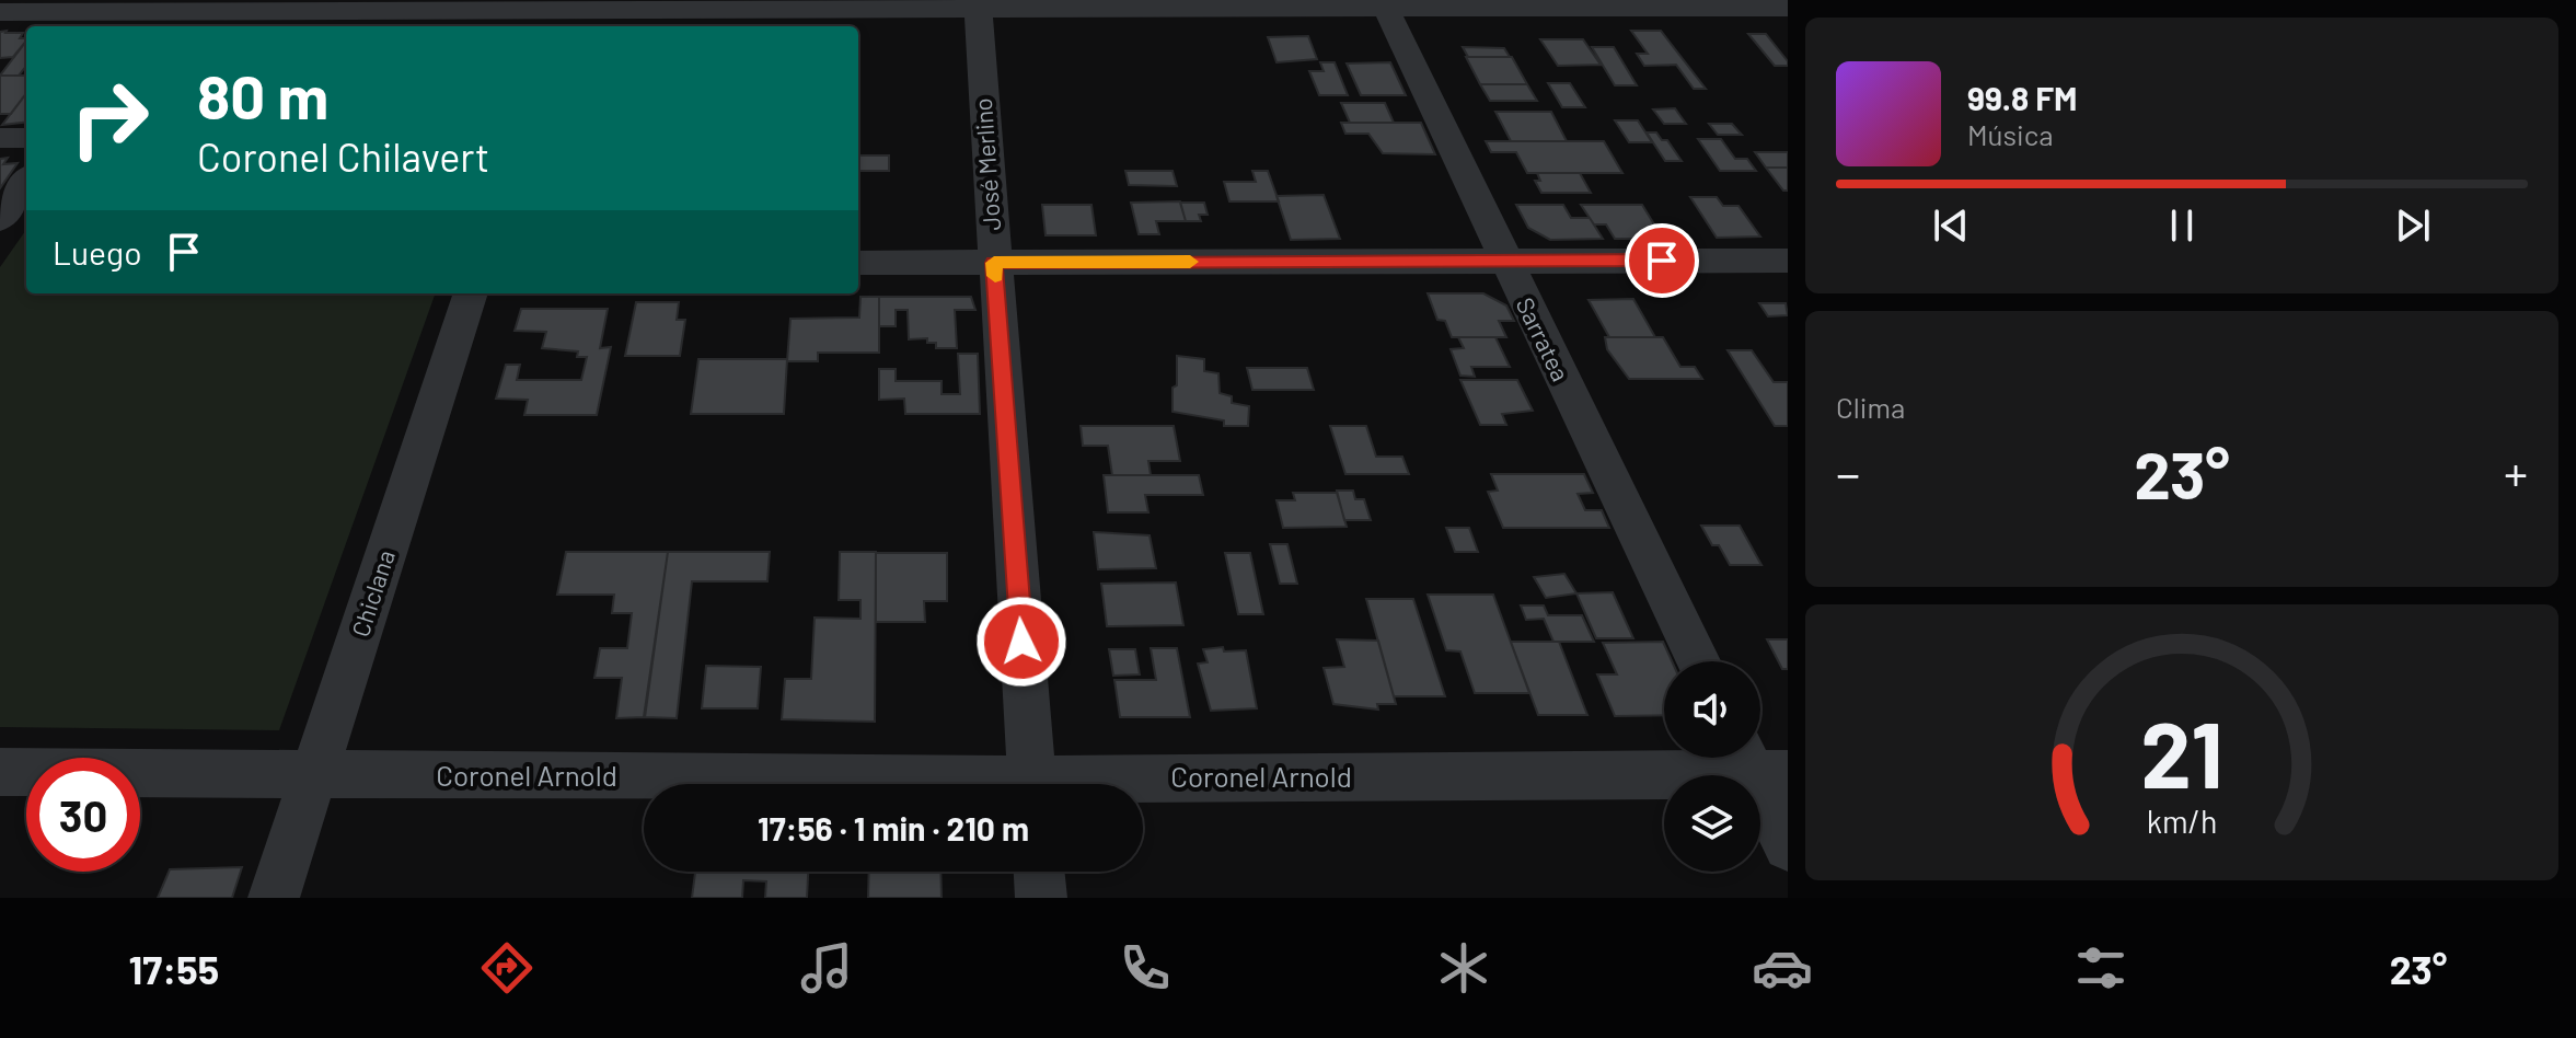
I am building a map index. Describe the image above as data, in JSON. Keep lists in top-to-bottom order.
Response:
{
  "streets": {
    "street": [
      "José Merlino",
      "Sarratea",
      "Chiclana",
      "Coronel Arnold"
    ]
  },
  "crossings": [
    ["Chiclana", "Coronel Arnold"]
  ],
  "page": {
    "turn": ["80 m", "Coronel Chilavert"],
    "song": ["99.8 FM", "Música"],
    "then": "Luego",
    "tile": "Clima",
    "heat": ["−", "23°", "+"],
    "limit": "30",
    "trip": "17:56 · 1 min · 210 m",
    "tabs": ["17:55", "23°"],
    "gauge": ["21", "km/h"]
  }
}
